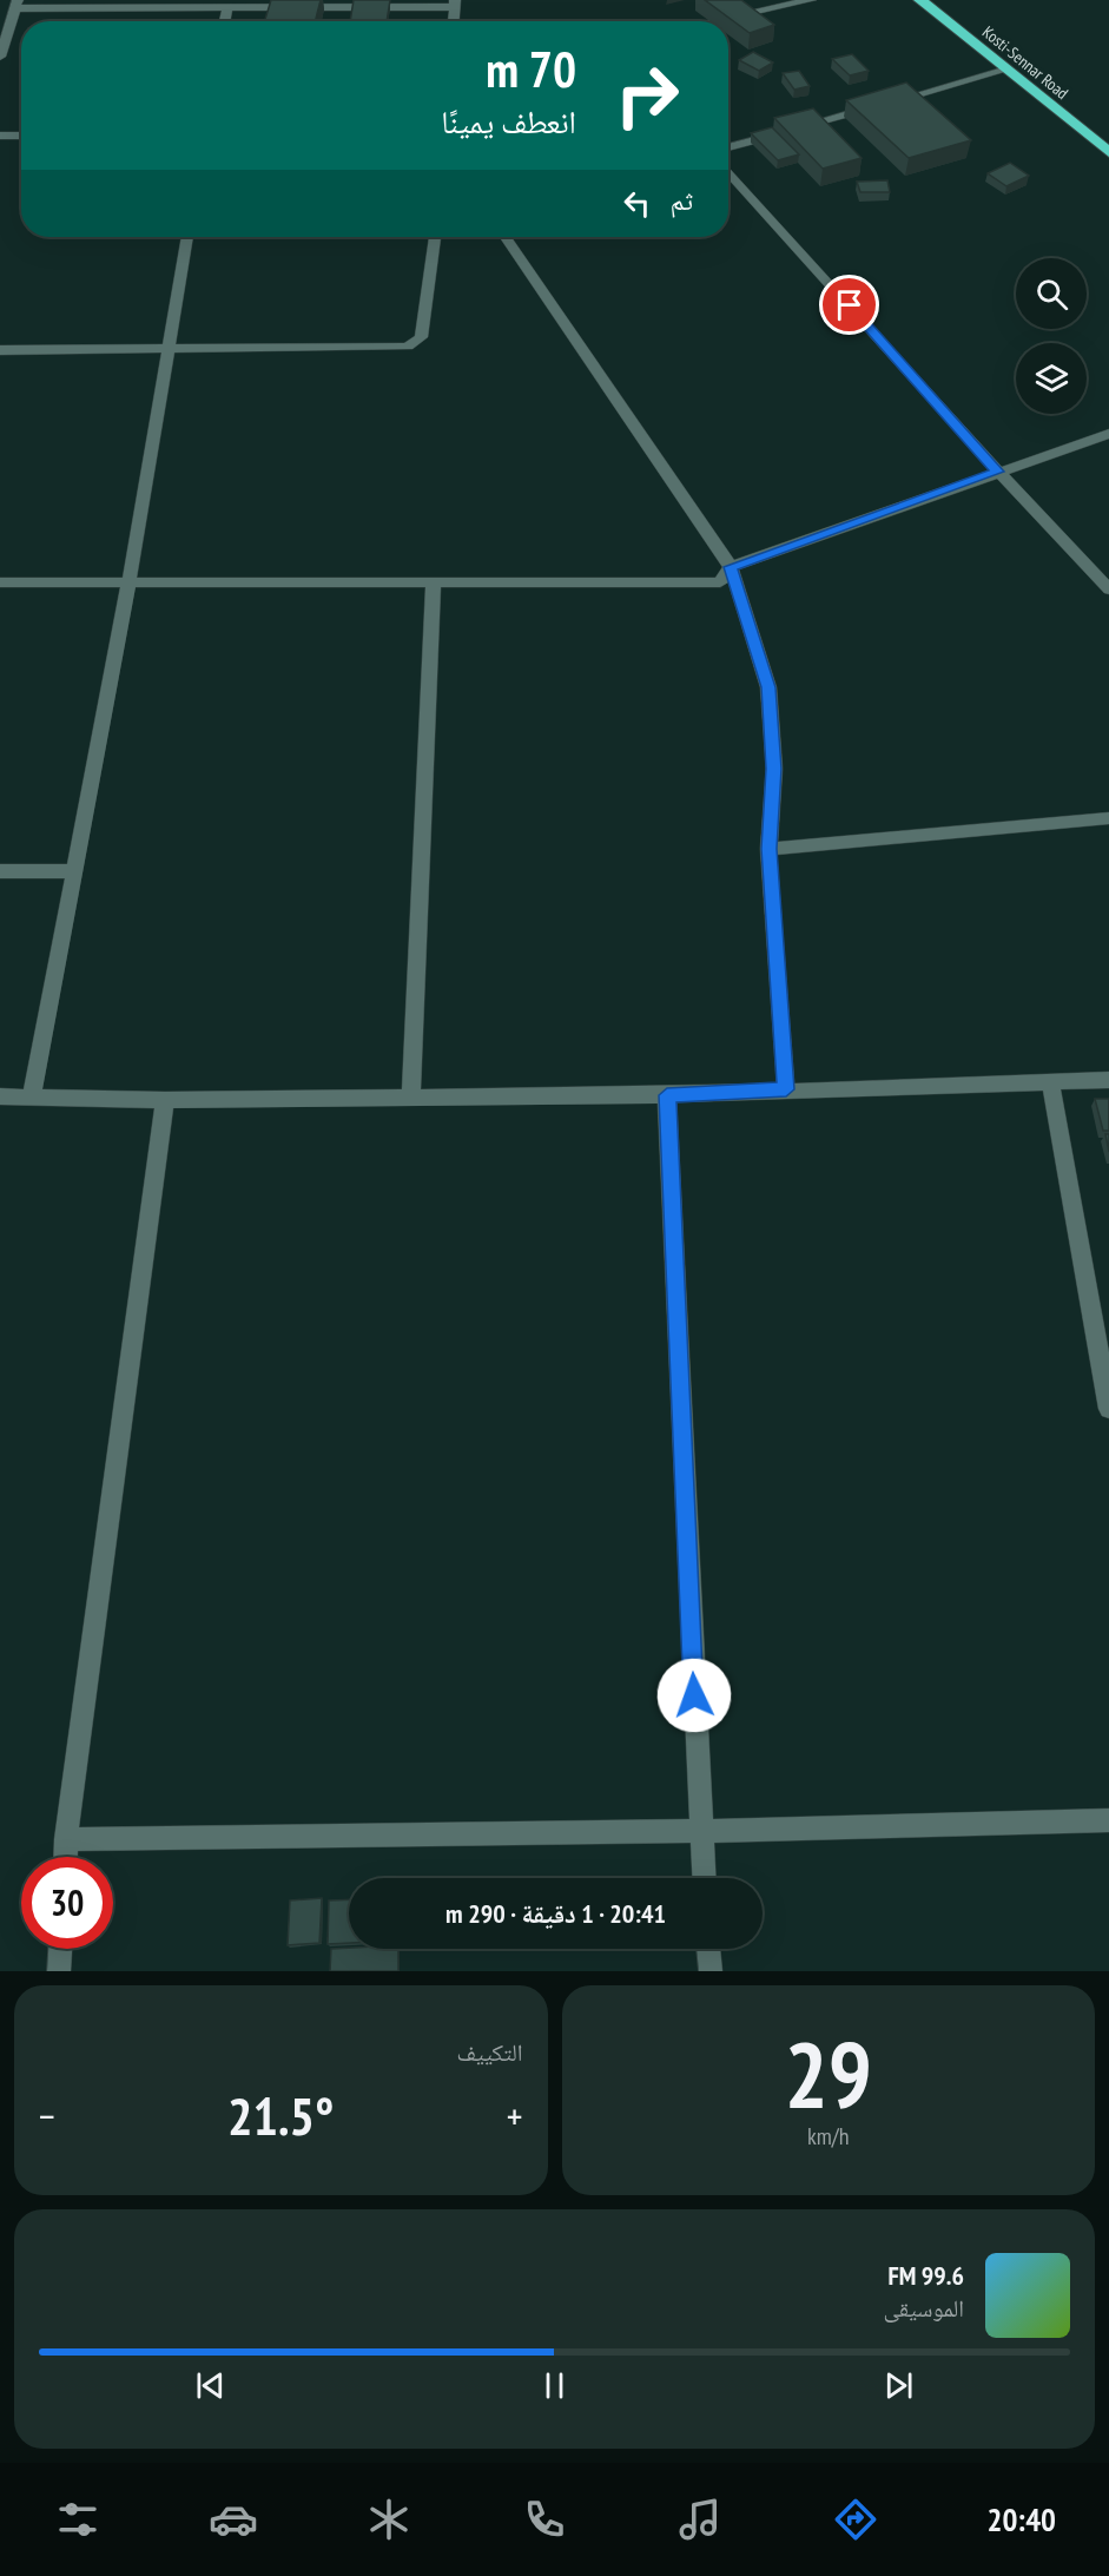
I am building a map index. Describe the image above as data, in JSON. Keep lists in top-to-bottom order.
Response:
{
  "streets": {
    "highway": ["Kosti-Sennar Road"]
  },
  "page": {
    "turn": ["70 m", "انعطف يمينًا"],
    "then": "ثم",
    "limit": "30",
    "trip": "20:41 · 1 دقيقة · 290 m",
    "tile": [
      ["29", "km/h"],
      "التكييف"
    ],
    "heat": ["−", "21.5°", "+"],
    "song": ["99.6 FM", "الموسيقى"],
    "tabs": "20:40"
  }
}
